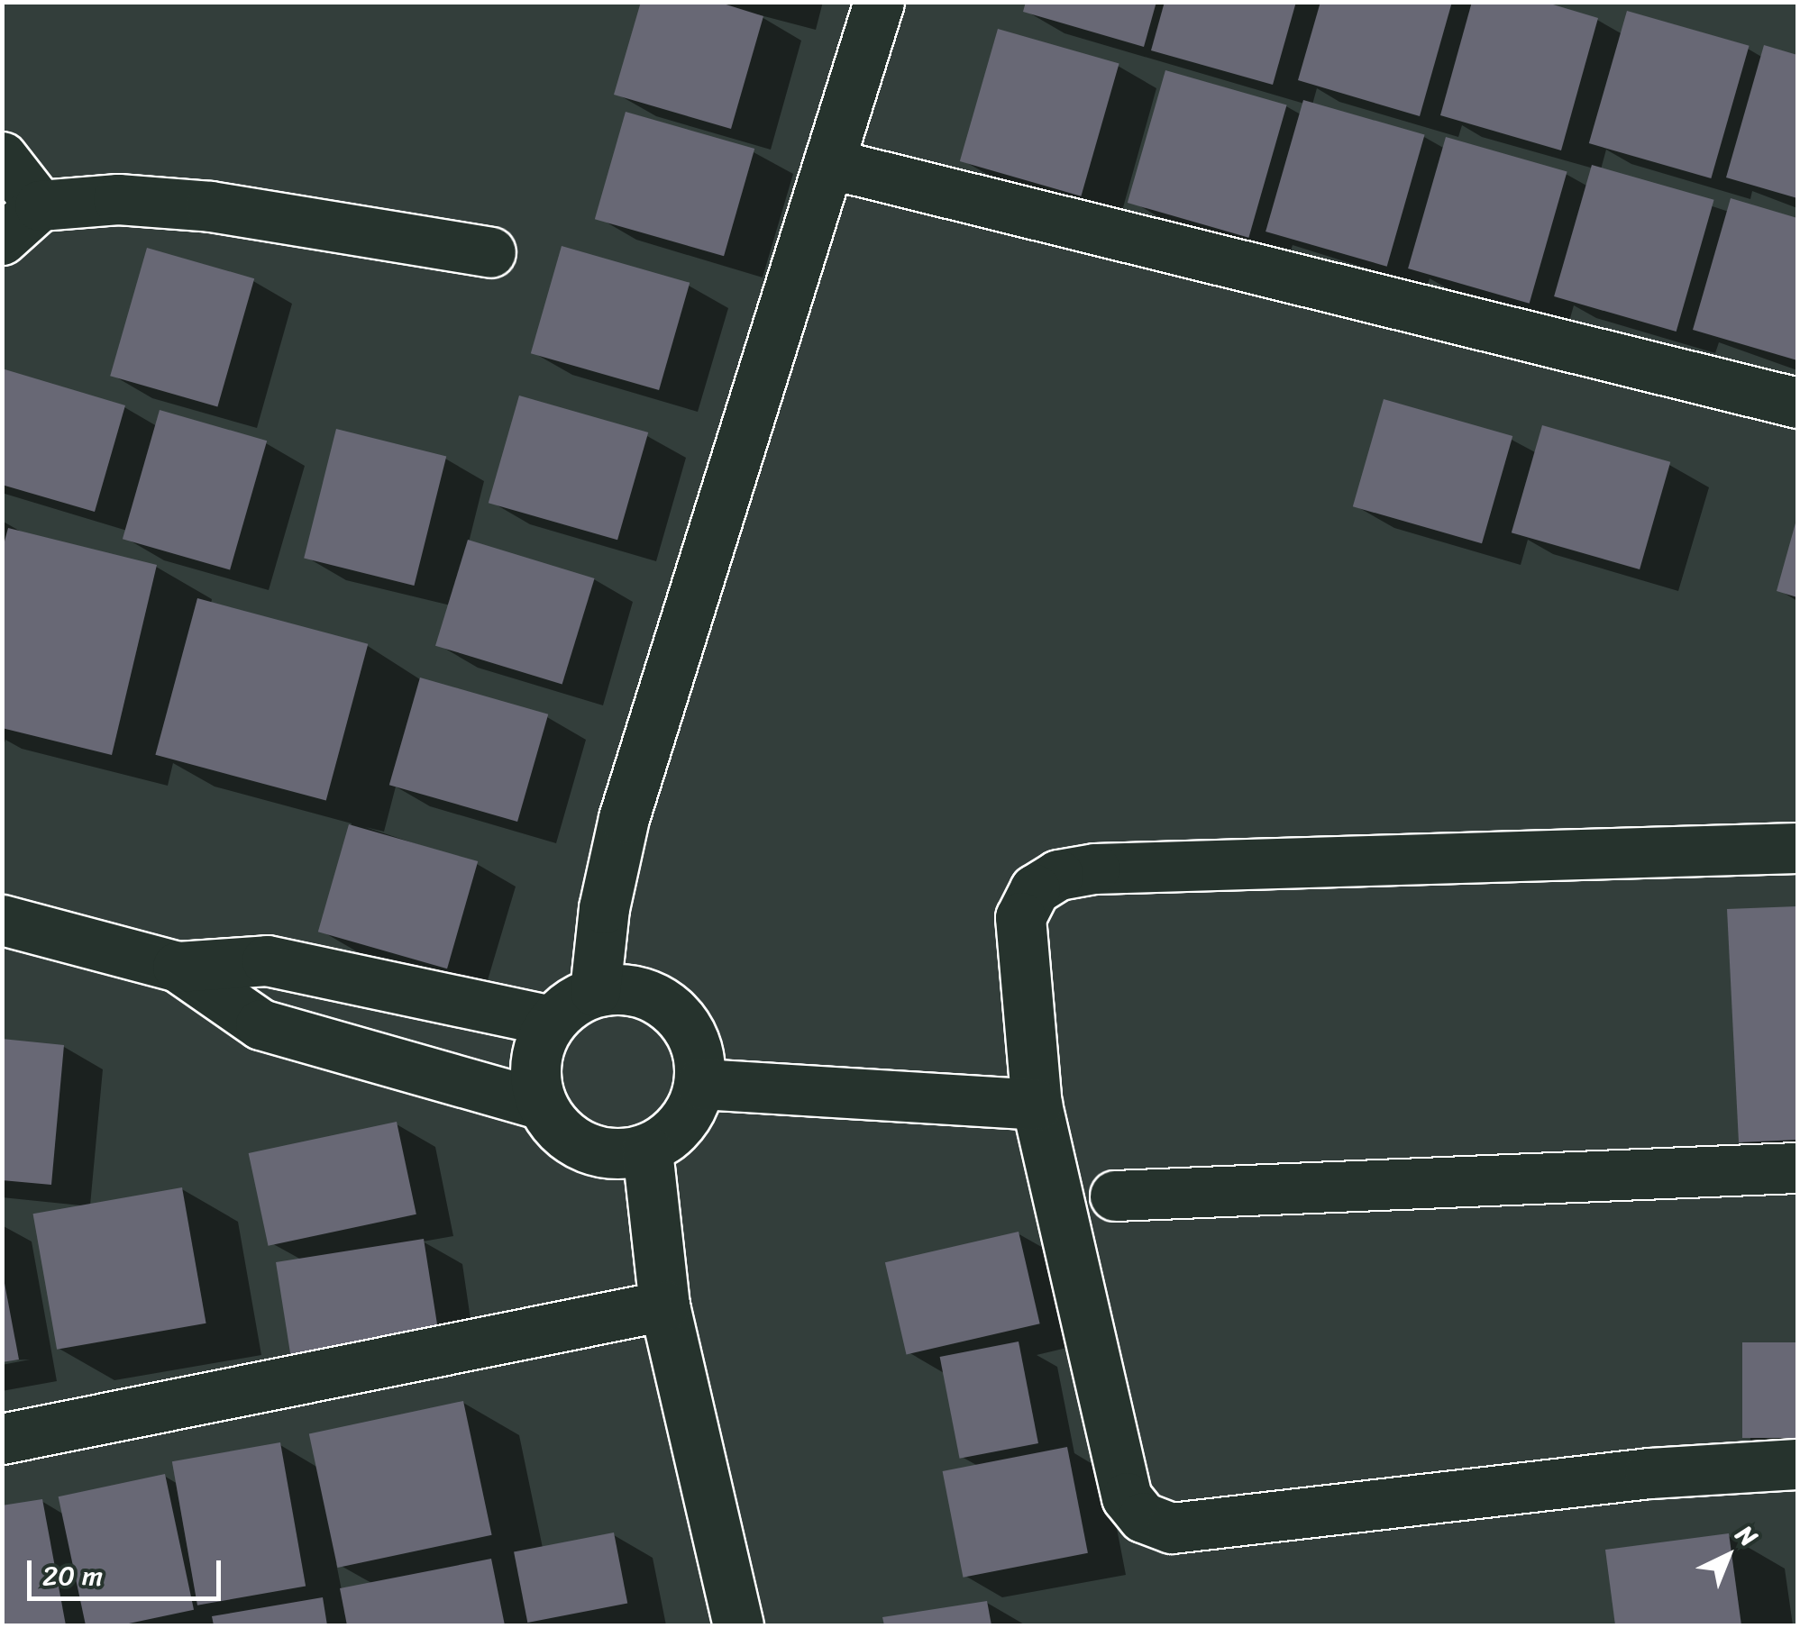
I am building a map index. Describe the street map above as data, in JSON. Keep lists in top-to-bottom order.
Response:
{
  "scale_bar": "20 m",
  "north": "top right"
}
